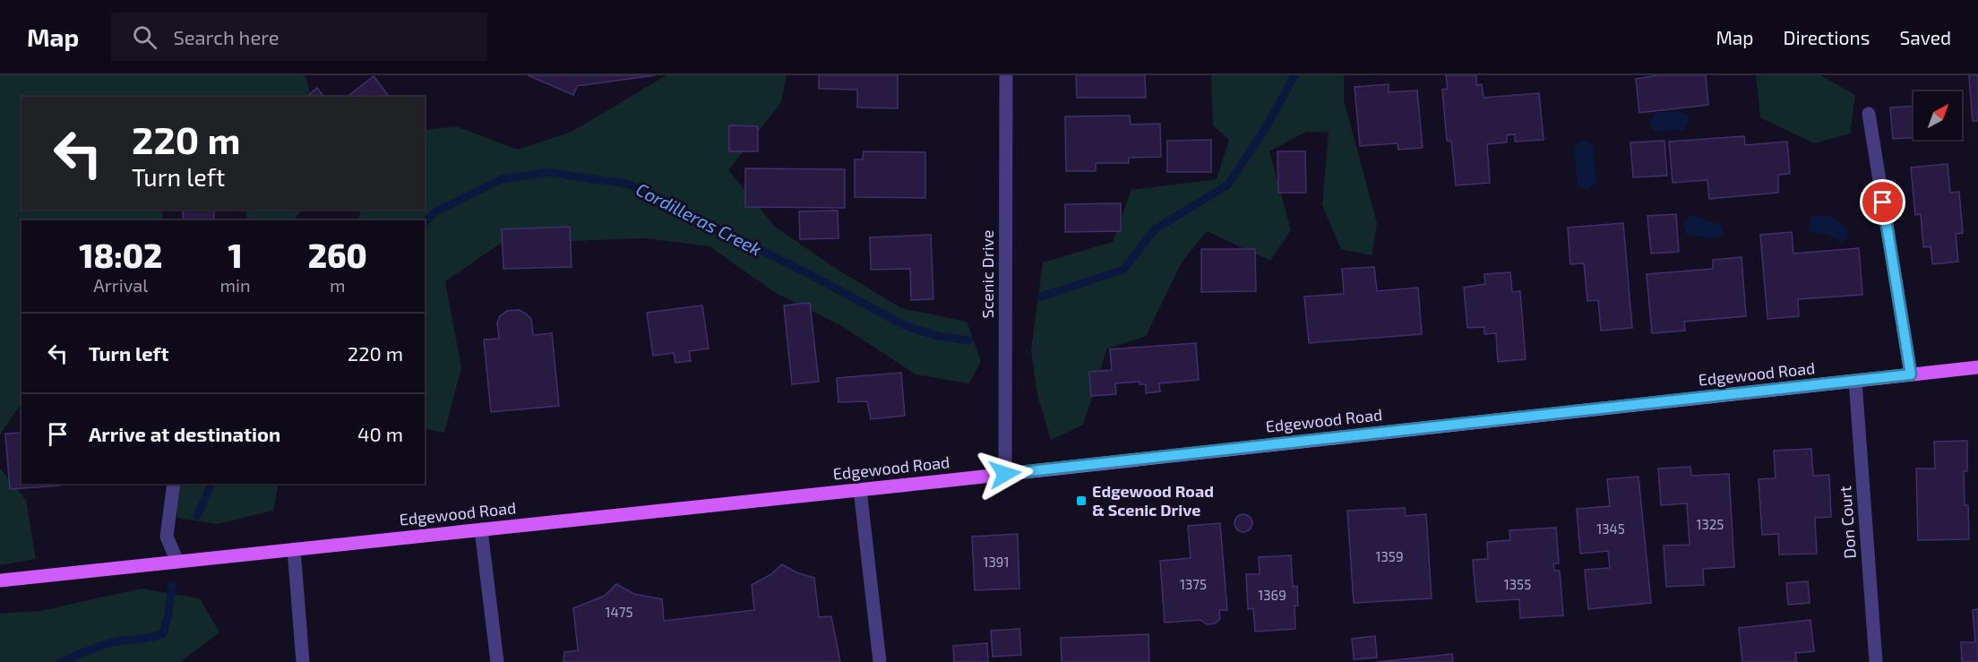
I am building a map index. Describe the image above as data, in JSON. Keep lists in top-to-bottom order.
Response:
{
  "streets": {
    "main road": ["Edgewood Road"],
    "street": ["Scenic Drive", "Don Court"]
  },
  "crossings": [
    ["Scenic Drive", "Edgewood Road"],
    ["Edgewood Road", "Don Court"]
  ],
  "water": ["Cordilleras Creek"],
  "places": {
    "transit": ["Edgewood Road & Scenic Drive"]
  },
  "house_numbers": [
    "1325",
    "1345",
    "1359",
    "1391",
    "1375",
    "1355",
    "1369",
    "1475"
  ],
  "north": "top right",
  "page": {
    "header": "Map",
    "search": "Search here",
    "nav": ["Map", "Directions", "Saved"],
    "turn": ["220 m", "Turn left"],
    "eta": [
      "18:02",
      "Arrival",
      "1",
      "min",
      "260",
      "m"
    ],
    "list": [
      {
        "name": "Turn left",
        "value": "220 m"
      },
      {
        "name": "Arrive at destination",
        "value": "40 m"
      }
    ]
  }
}
